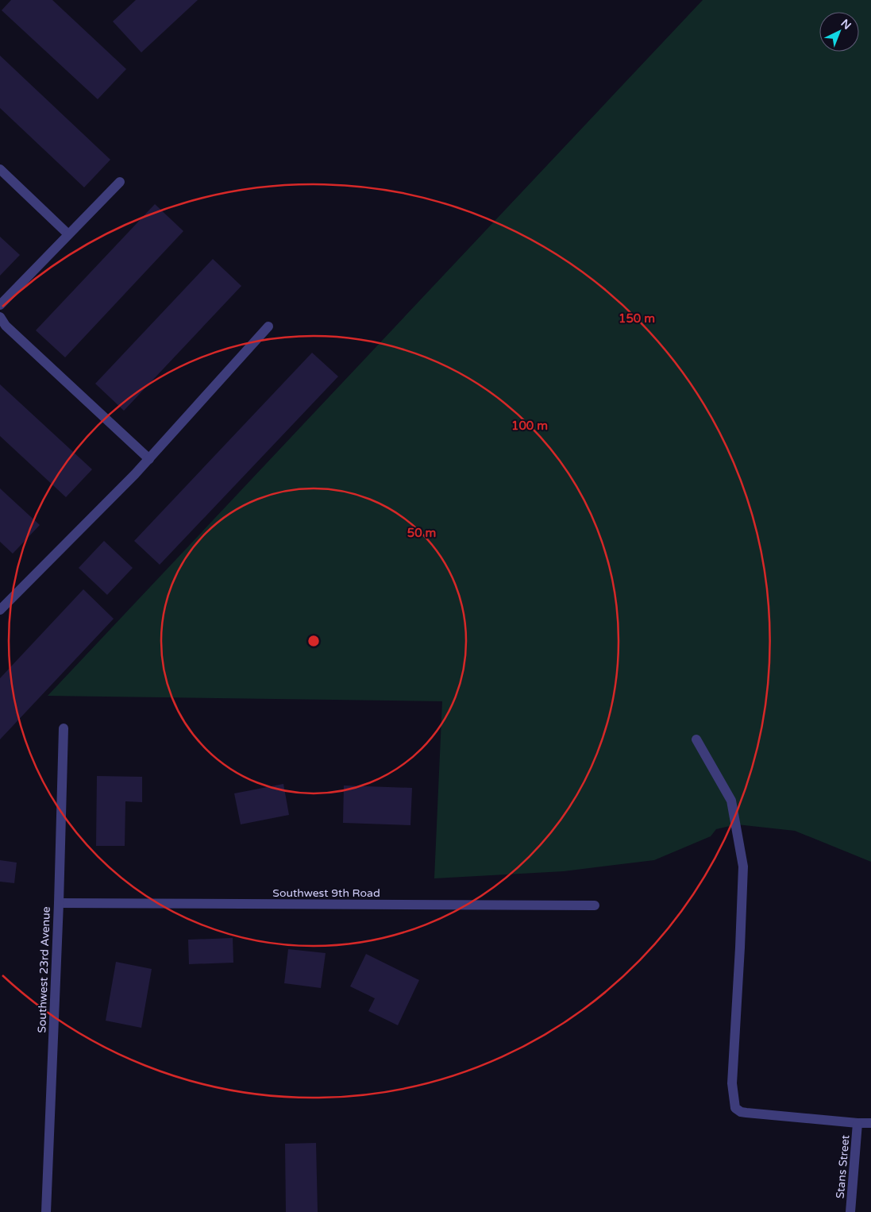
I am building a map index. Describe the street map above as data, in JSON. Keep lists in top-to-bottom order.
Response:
{
  "streets": {
    "street": ["Southwest 9th Road", "Southwest 23rd Avenue", "Stans Street"]
  },
  "crossings": [
    ["Southwest 9th Road", "Southwest 23rd Avenue"]
  ],
  "north": "top right",
  "rings": ["150 m", "100 m", "50 m"]
}
